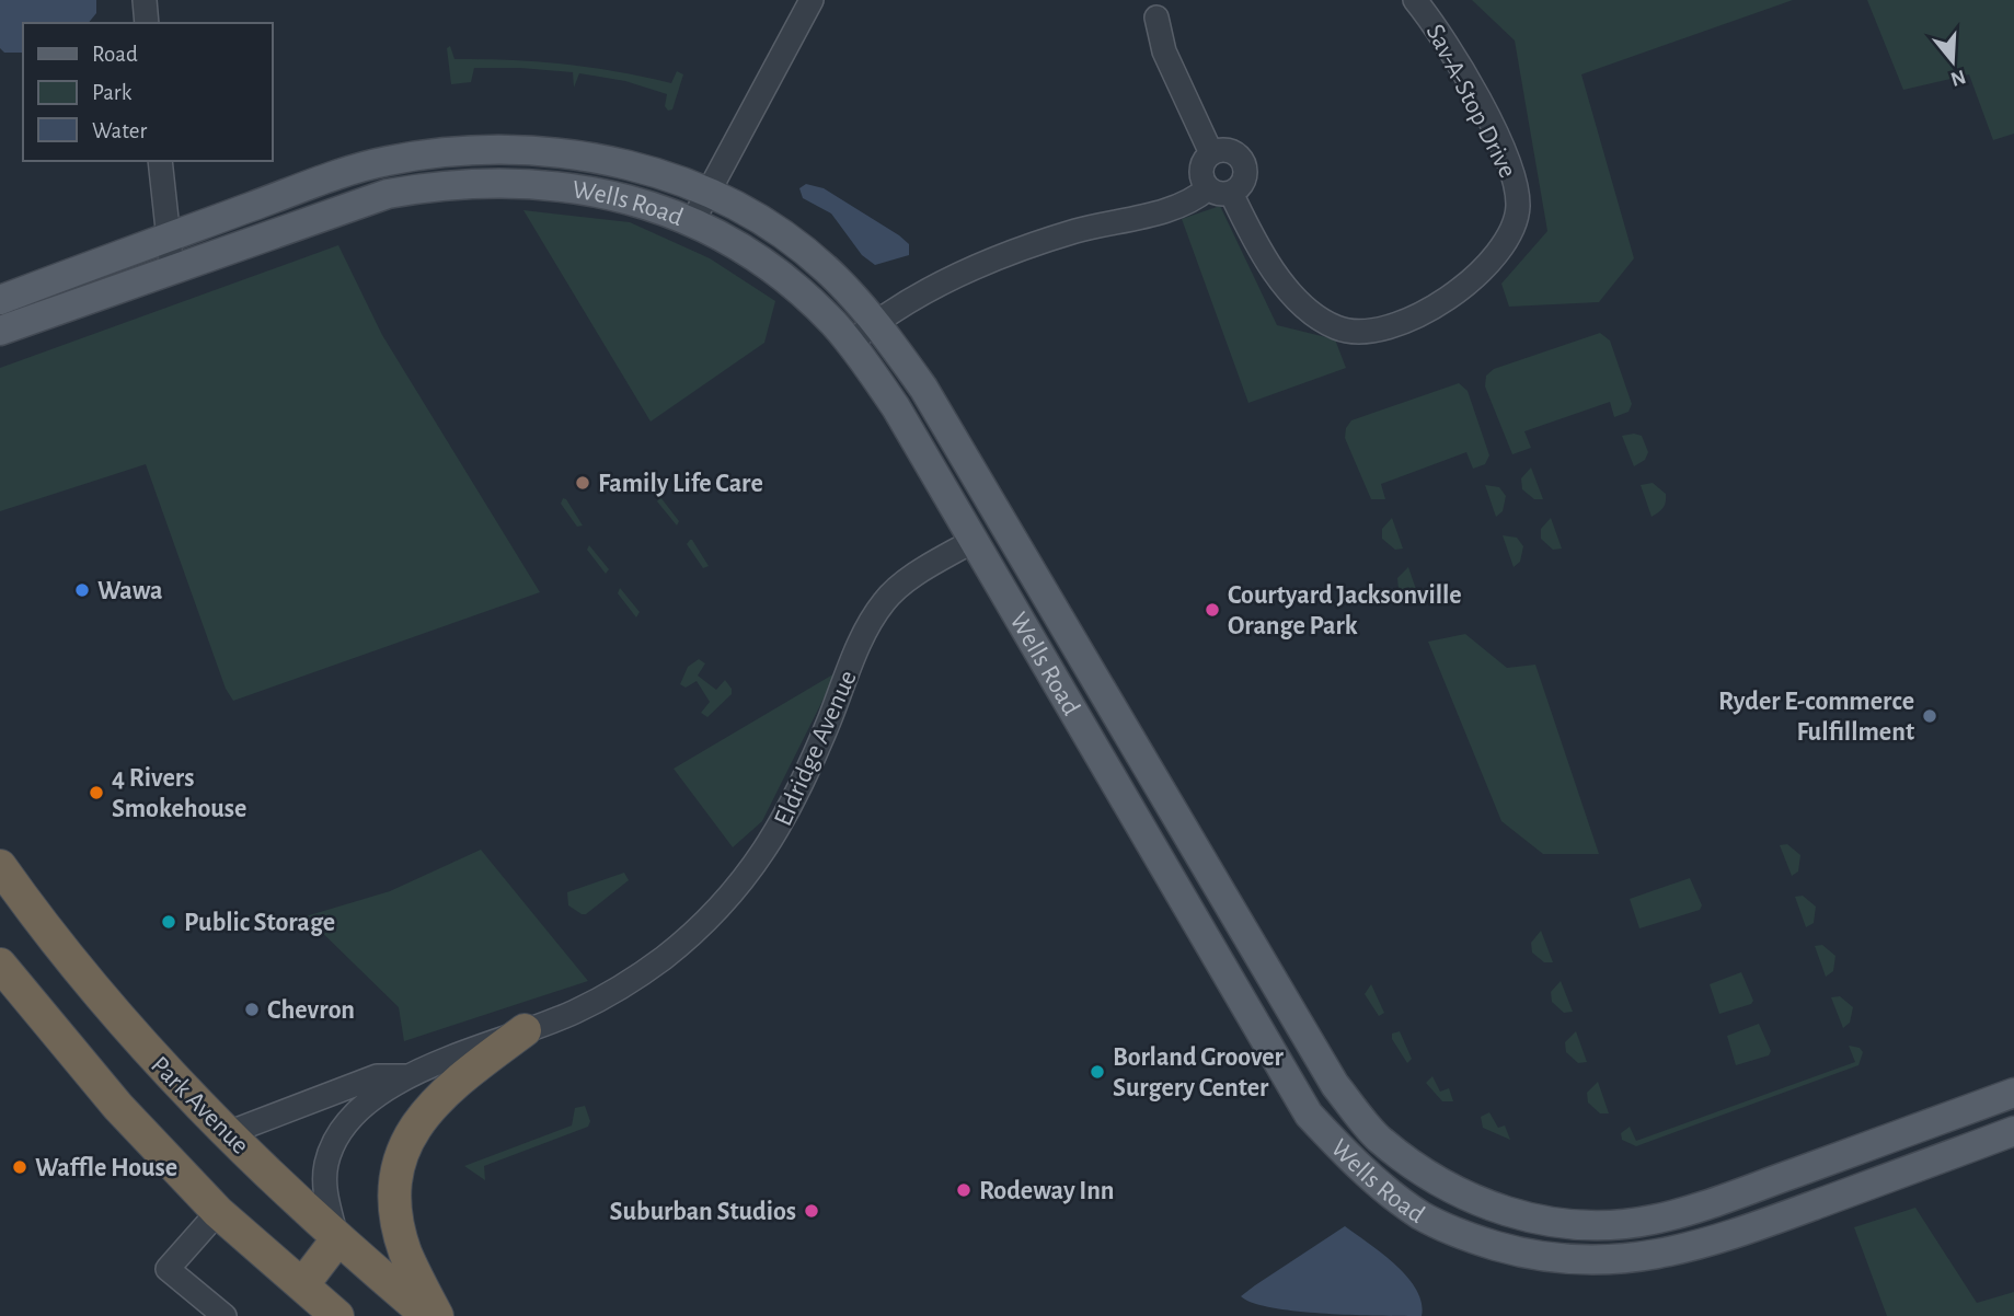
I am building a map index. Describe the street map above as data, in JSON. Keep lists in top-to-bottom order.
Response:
{
  "streets": {
    "highway": ["Park Avenue"],
    "main road": ["Wells Road"],
    "street": ["Sav-A-Stop Drive", "Eldridge Avenue"]
  },
  "crossings": [
    ["Wells Road", "Eldridge Avenue"],
    ["Eldridge Avenue", "Park Avenue"]
  ],
  "places": [
    "Family Life Care",
    "Wawa",
    "Courtyard Jacksonville Orange Park",
    "Ryder E-commerce Fulfillment",
    "4 Rivers Smokehouse",
    "Public Storage",
    "Chevron",
    "Borland Groover Surgery Center",
    "Waffle House",
    "Rodeway Inn",
    "Suburban Studios"
  ],
  "legend": ["Road", "Park", "Water"],
  "north": "bottom"
}
